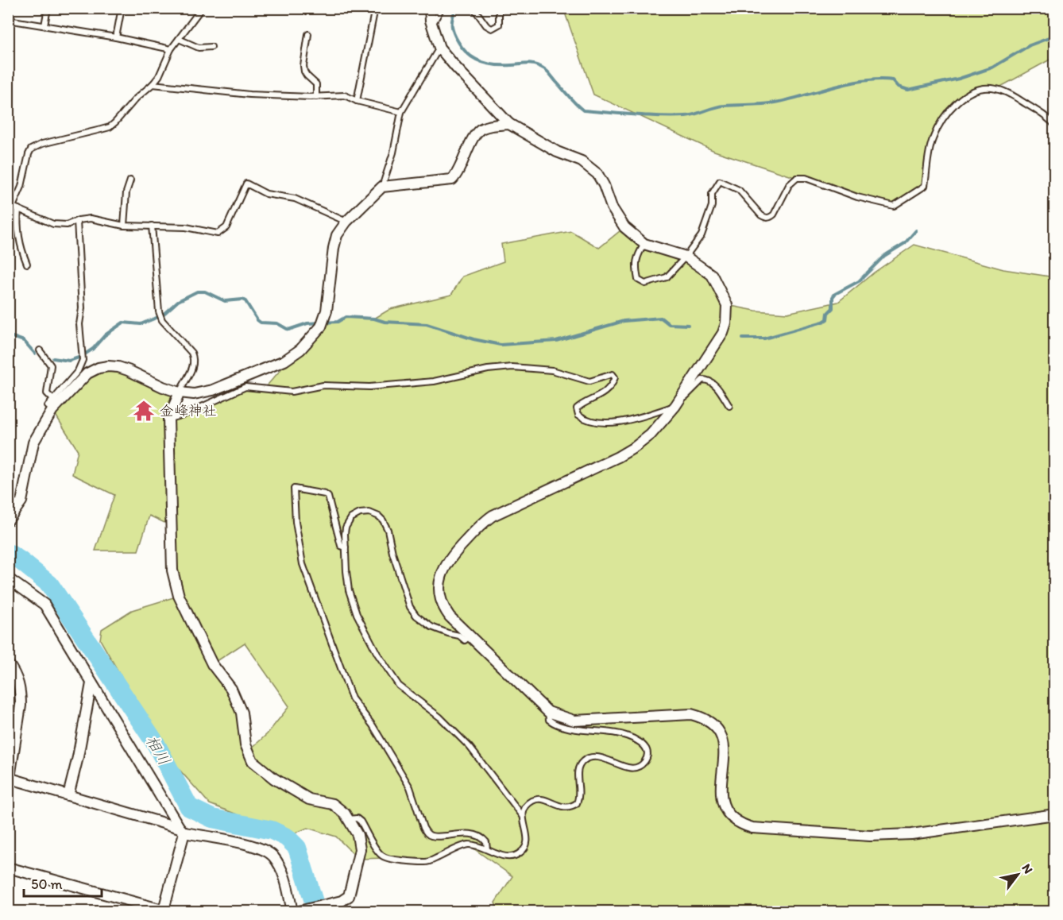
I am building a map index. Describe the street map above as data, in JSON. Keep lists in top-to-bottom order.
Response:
{
  "water": ["相川"],
  "places": {
    "temple": ["金峰神社"]
  },
  "scale_bar": "50 m",
  "north": "top right"
}
